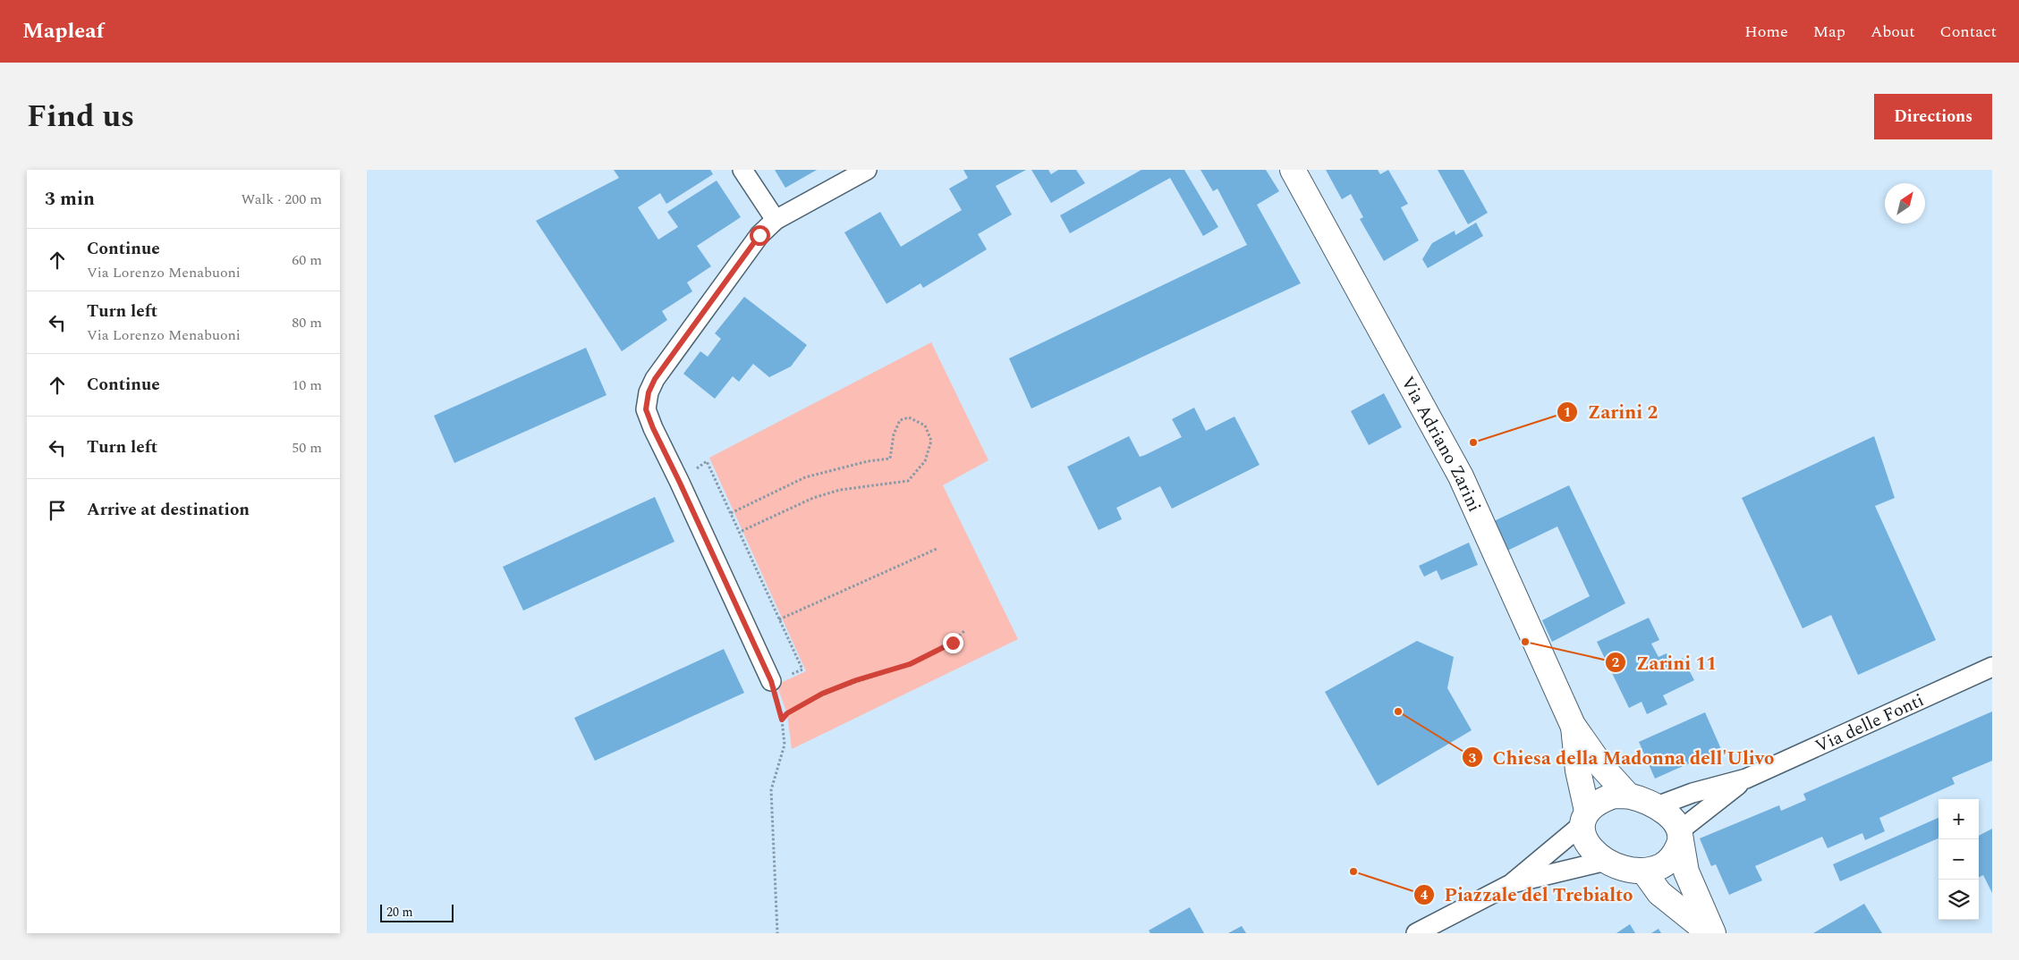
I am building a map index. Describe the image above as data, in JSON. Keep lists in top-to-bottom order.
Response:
{
  "streets": {
    "street": ["Via Adriano Zarini", "Via delle Fonti"]
  },
  "places": [
    "Zarini 2",
    "Zarini 11",
    "Chiesa della Madonna dell'Ulivo",
    "Piazzale del Trebialto"
  ],
  "scale_bar": "20 m",
  "north": "top right",
  "page": {
    "header": "Mapleaf",
    "nav": [
      "Home",
      "Map",
      "About",
      "Contact"
    ],
    "title": "Find us",
    "buttons": "Directions",
    "heading": ["3 min", "Walk · 200 m"],
    "list": [
      ["Continue", "Via Lorenzo Menabuoni", "60 m"],
      ["Turn left", "Via Lorenzo Menabuoni", "80 m"],
      ["Continue", "10 m"],
      ["Turn left", "50 m"],
      "Arrive at destination"
    ],
    "map_buttons": ["+", "−"],
    "scale": "20 m"
  }
}
